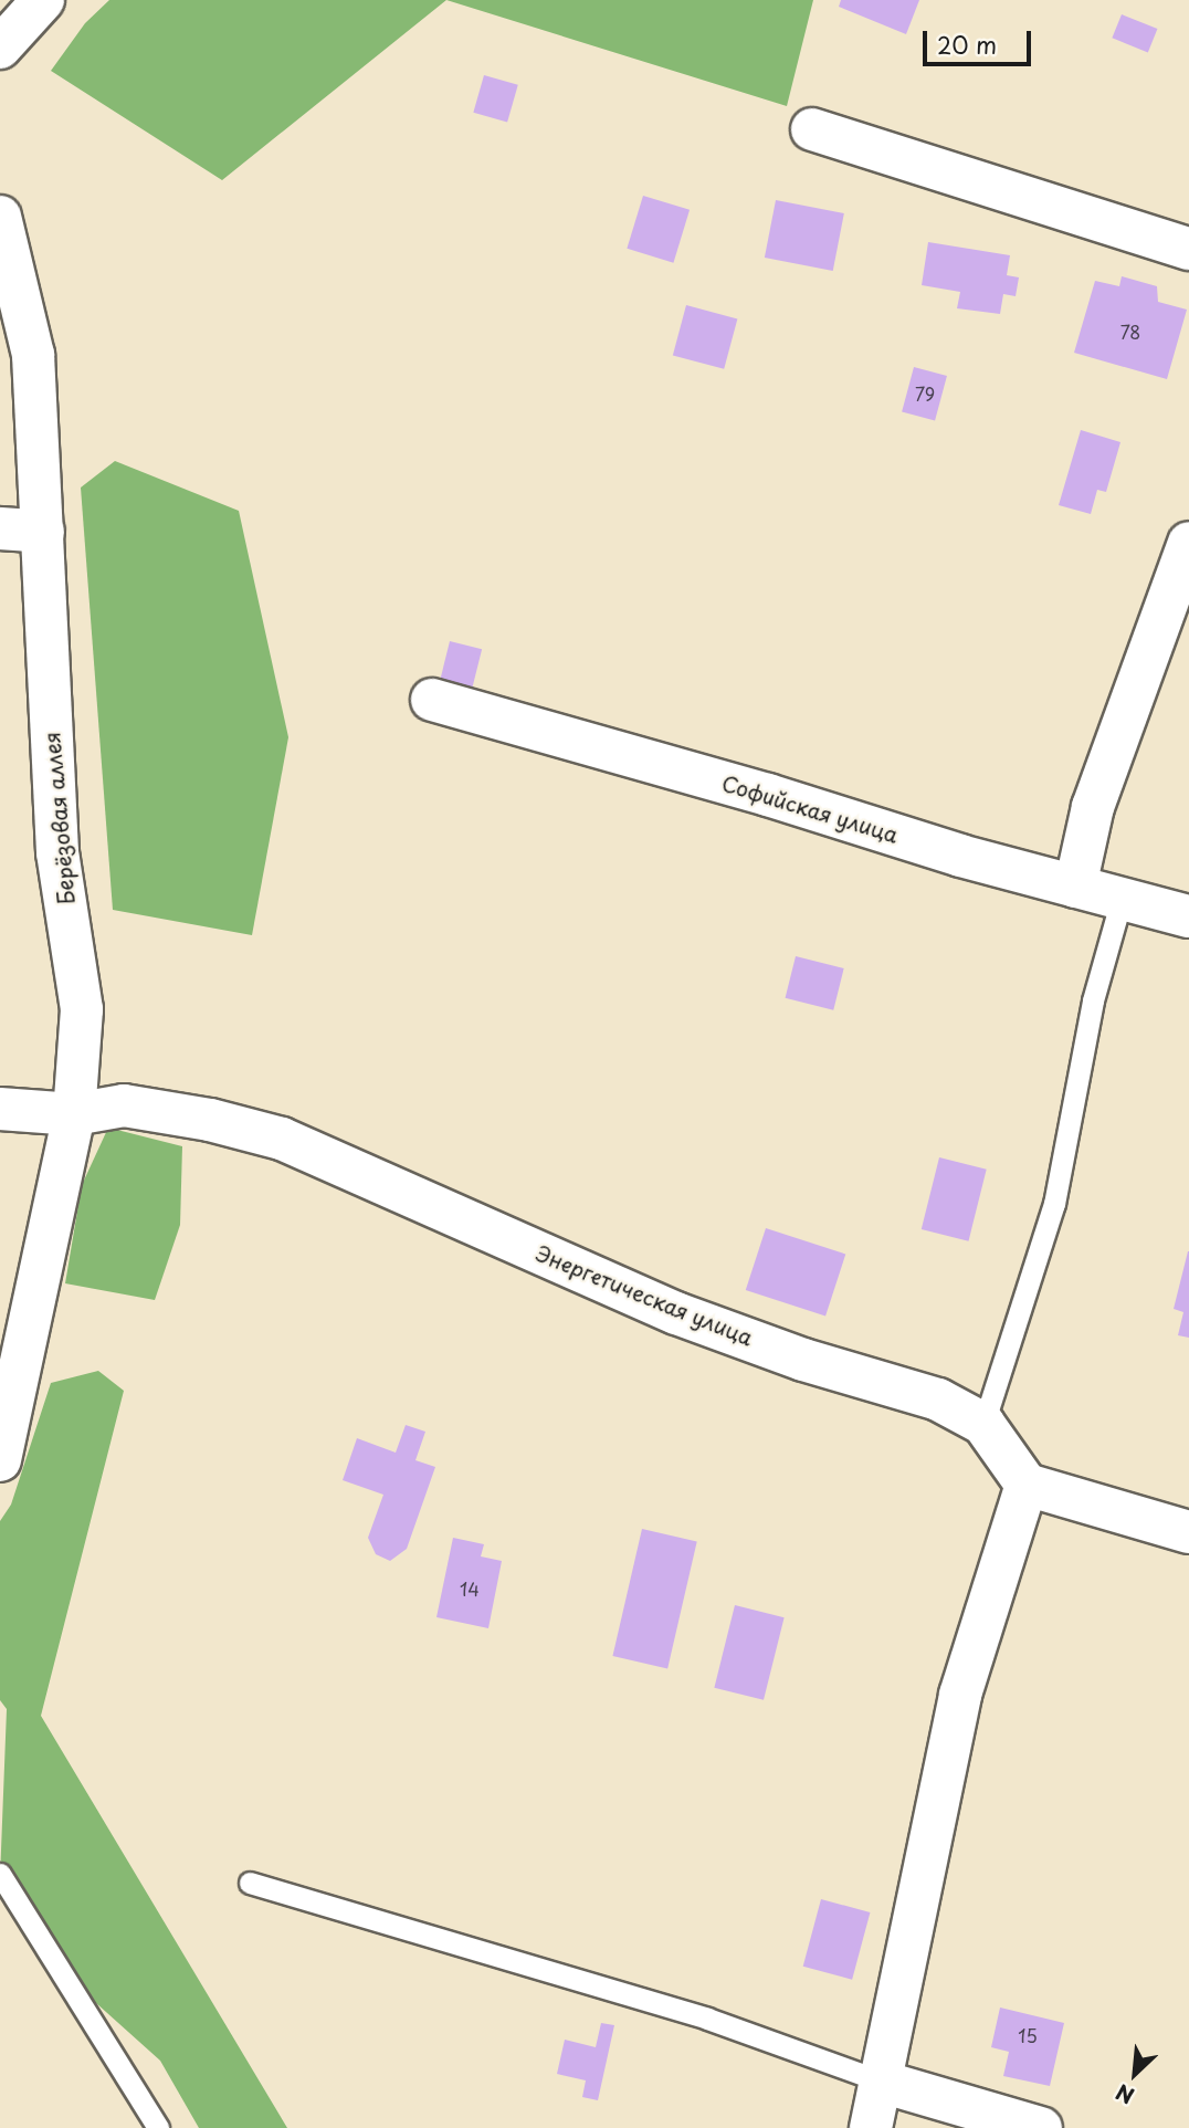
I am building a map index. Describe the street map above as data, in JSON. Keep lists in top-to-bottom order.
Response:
{
  "streets": {
    "street": ["Софийская улица", "Берёзовая аллея", "Энергетическая улица"]
  },
  "crossings": [
    ["Берёзовая аллея", "Энергетическая улица"]
  ],
  "house_numbers": [
    "78",
    "79",
    "14",
    "15"
  ],
  "scale_bar": "20 m",
  "north": "bottom left"
}
